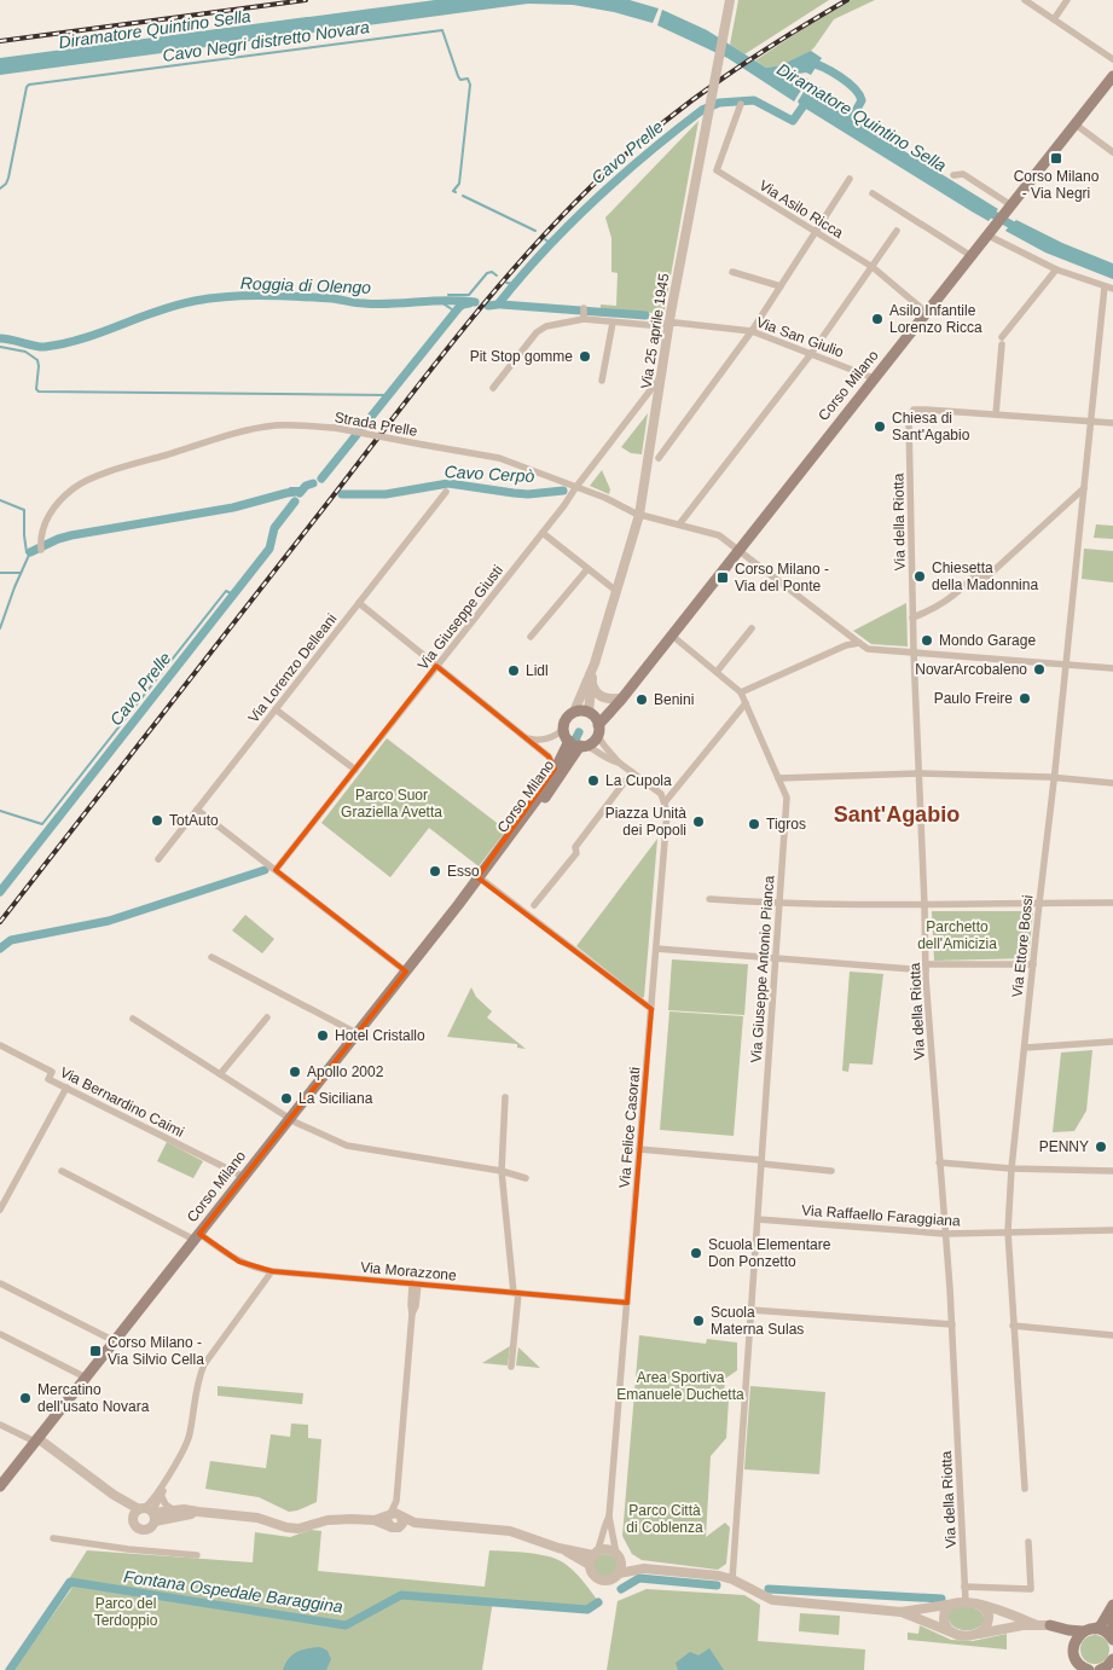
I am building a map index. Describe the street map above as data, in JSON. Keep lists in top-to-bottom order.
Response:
{
  "streets": {
    "main road": ["Corso Milano"],
    "street": [
      "Via Asilo Ricca",
      "Via 25 aprile 1945",
      "Via San Giulio",
      "Strada Prelle",
      "Via della Riotta",
      "Via Giuseppe Giusti",
      "Via Lorenzo Delleani",
      "Via Ettore Bossi",
      "Via Giuseppe Antonio Pianca",
      "Via Bernardino Caimi",
      "Via Felice Casorati",
      "Via Raffaello Faraggiana",
      "Via Morazzone"
    ]
  },
  "crossings": [
    ["Via Asilo Ricca", "Corso Milano"],
    ["Via 25 aprile 1945", "Via San Giulio"],
    ["Via 25 aprile 1945", "Corso Milano"],
    ["Via 25 aprile 1945", "Strada Prelle"],
    ["Via 25 aprile 1945", "Via Giuseppe Giusti"],
    ["Via San Giulio", "Corso Milano"],
    ["Corso Milano", "Strada Prelle"],
    ["Corso Milano", "Via Bernardino Caimi"],
    ["Corso Milano", "Via Morazzone"],
    ["Strada Prelle", "Via Giuseppe Giusti"],
    ["Via della Riotta", "Via Raffaello Faraggiana"],
    ["Via Ettore Bossi", "Via Raffaello Faraggiana"],
    ["Via Giuseppe Antonio Pianca", "Via Raffaello Faraggiana"],
    ["Via Felice Casorati", "Via Morazzone"]
  ],
  "districts": ["Sant'Agabio"],
  "water": [
    "Diramatore Quintino Sella",
    "Cavo Negri distretto Novara",
    "Cavo Prelle",
    "Roggia di Olengo",
    "Cavo Cerpò",
    "Fontana Ospedale Baraggina"
  ],
  "parks": [
    "Parco Suor Graziella Avetta",
    "Parchetto dell'Amicizia",
    "Area Sportiva Emanuele Duchetta",
    "Parco Città di Coblenza",
    "Parco del Terdoppio"
  ],
  "places": {
    "transit": ["Corso Milano - Via Negri", "Corso Milano - Via del Ponte", "Corso Milano - Via Silvio Cella"],
    "other": [
      "Asilo Infantile Lorenzo Ricca",
      "Pit Stop gomme",
      "Chiesa di Sant'Agabio",
      "Chiesetta della Madonnina",
      "Mondo Garage",
      "NovarArcobaleno",
      "Lidl",
      "Paulo Freire",
      "Benini",
      "La Cupola",
      "TotAuto",
      "Piazza Unità dei Popoli",
      "Tigros",
      "Esso",
      "Hotel Cristallo",
      "Apollo 2002",
      "La Siciliana",
      "PENNY",
      "Scuola Elementare Don Ponzetto",
      "Scuola Materna Sulas",
      "Mercatino dell'usato Novara"
    ]
  }
}
